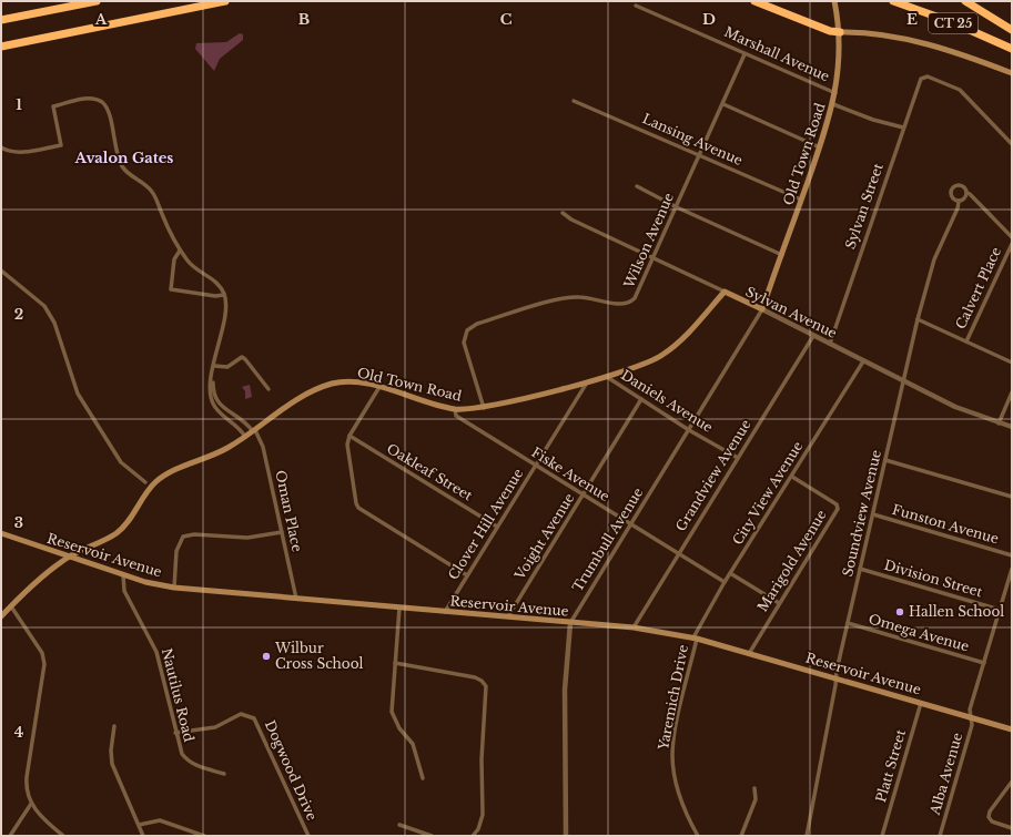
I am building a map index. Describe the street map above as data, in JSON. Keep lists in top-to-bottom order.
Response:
{
  "streets": {
    "highway": ["CT 25"],
    "main road": ["Old Town Road", "Sylvan Avenue", "Reservoir Avenue"],
    "street": [
      "Marshall Avenue",
      "Lansing Avenue",
      "Sylvan Street",
      "Wilson Avenue",
      "Calvert Place",
      "Daniels Avenue",
      "Oakleaf Street",
      "Fiske Avenue",
      "Grandview Avenue",
      "City View Avenue",
      "Oman Place",
      "Soundview Avenue",
      "Clover Hill Avenue",
      "Funston Avenue",
      "Voight Avenue",
      "Trumbull Avenue",
      "Marigold Avenue",
      "Division Street",
      "Omega Avenue",
      "Nautilus Road",
      "Yaremich Drive",
      "Platt Street",
      "Dogwood Drive",
      "Alba Avenue"
    ]
  },
  "crossings": [
    ["Marshall Avenue", "Old Town Road"],
    ["Marshall Avenue", "Wilson Avenue"],
    ["Lansing Avenue", "Old Town Road"],
    ["Lansing Avenue", "Wilson Avenue"],
    ["Old Town Road", "Wilson Avenue"],
    ["Old Town Road", "Sylvan Avenue"],
    ["Old Town Road", "Daniels Avenue"],
    ["Old Town Road", "Fiske Avenue"],
    ["Old Town Road", "Oman Place"],
    ["Old Town Road", "Clover Hill Avenue"],
    ["Old Town Road", "Trumbull Avenue"],
    ["Old Town Road", "Reservoir Avenue"],
    ["Sylvan Street", "Sylvan Avenue"],
    ["Wilson Avenue", "Sylvan Avenue"],
    ["Sylvan Avenue", "Grandview Avenue"],
    ["Sylvan Avenue", "City View Avenue"],
    ["Sylvan Avenue", "Soundview Avenue"],
    ["Sylvan Avenue", "Trumbull Avenue"],
    ["Daniels Avenue", "Grandview Avenue"],
    ["Daniels Avenue", "Voight Avenue"],
    ["Daniels Avenue", "Trumbull Avenue"],
    ["Oakleaf Street", "Clover Hill Avenue"],
    ["Fiske Avenue", "Grandview Avenue"],
    ["Fiske Avenue", "City View Avenue"],
    ["Fiske Avenue", "Clover Hill Avenue"],
    ["Fiske Avenue", "Voight Avenue"],
    ["Fiske Avenue", "Trumbull Avenue"],
    ["Grandview Avenue", "Reservoir Avenue"],
    ["City View Avenue", "Reservoir Avenue"],
    ["City View Avenue", "Marigold Avenue"],
    ["City View Avenue", "Yaremich Drive"],
    ["Oman Place", "Reservoir Avenue"],
    ["Soundview Avenue", "Funston Avenue"],
    ["Soundview Avenue", "Reservoir Avenue"],
    ["Soundview Avenue", "Division Street"],
    ["Soundview Avenue", "Omega Avenue"],
    ["Clover Hill Avenue", "Reservoir Avenue"],
    ["Voight Avenue", "Reservoir Avenue"],
    ["Trumbull Avenue", "Reservoir Avenue"],
    ["Reservoir Avenue", "Marigold Avenue"],
    ["Reservoir Avenue", "Nautilus Road"],
    ["Reservoir Avenue", "Yaremich Drive"],
    ["Reservoir Avenue", "Platt Street"],
    ["Reservoir Avenue", "Alba Avenue"],
    ["Division Street", "Alba Avenue"],
    ["Omega Avenue", "Alba Avenue"],
    ["Nautilus Road", "Dogwood Drive"]
  ],
  "districts": ["Avalon Gates"],
  "places": ["Hallen School", "Wilbur Cross School"],
  "grid": {
    "columns": [
      "A",
      "B",
      "C",
      "D",
      "E"
    ],
    "rows": [
      "1",
      "2",
      "3",
      "4"
    ]
  }
}
